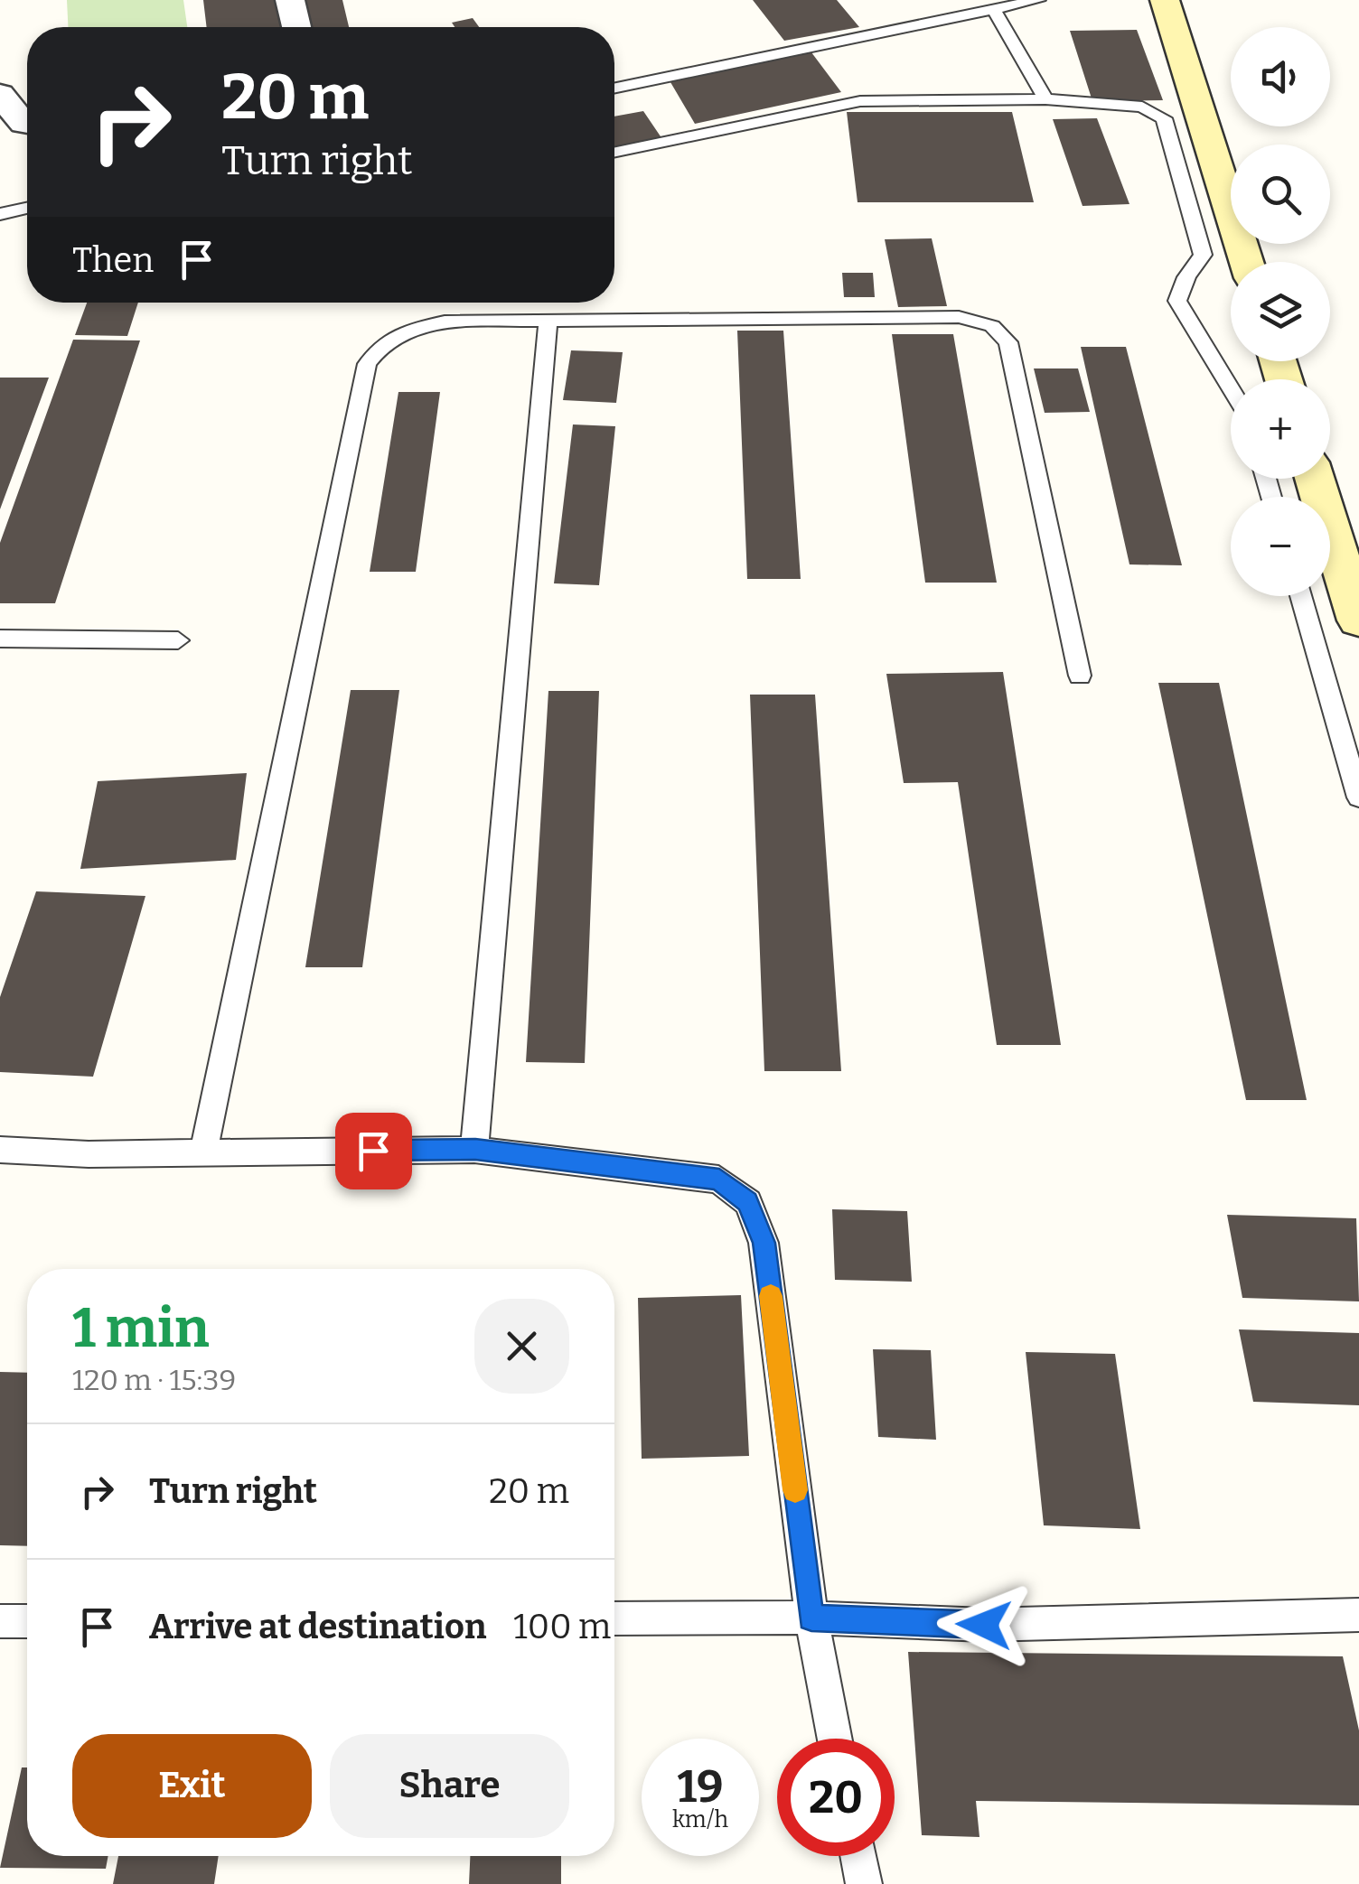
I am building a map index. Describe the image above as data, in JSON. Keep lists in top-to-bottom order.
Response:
{
  "page": {
    "map_buttons": ["+", "−"],
    "turn": ["20 m", "Turn right"],
    "then": "Then",
    "heading": ["1 min", "120 m · 15:39"],
    "list": [
      {
        "name": "Turn right",
        "value": "20 m"
      },
      {
        "name": "Arrive at destination",
        "value": "100 m"
      }
    ],
    "buttons": ["Exit", "Share"],
    "speed": "19 km/h",
    "limit": "20"
  }
}
